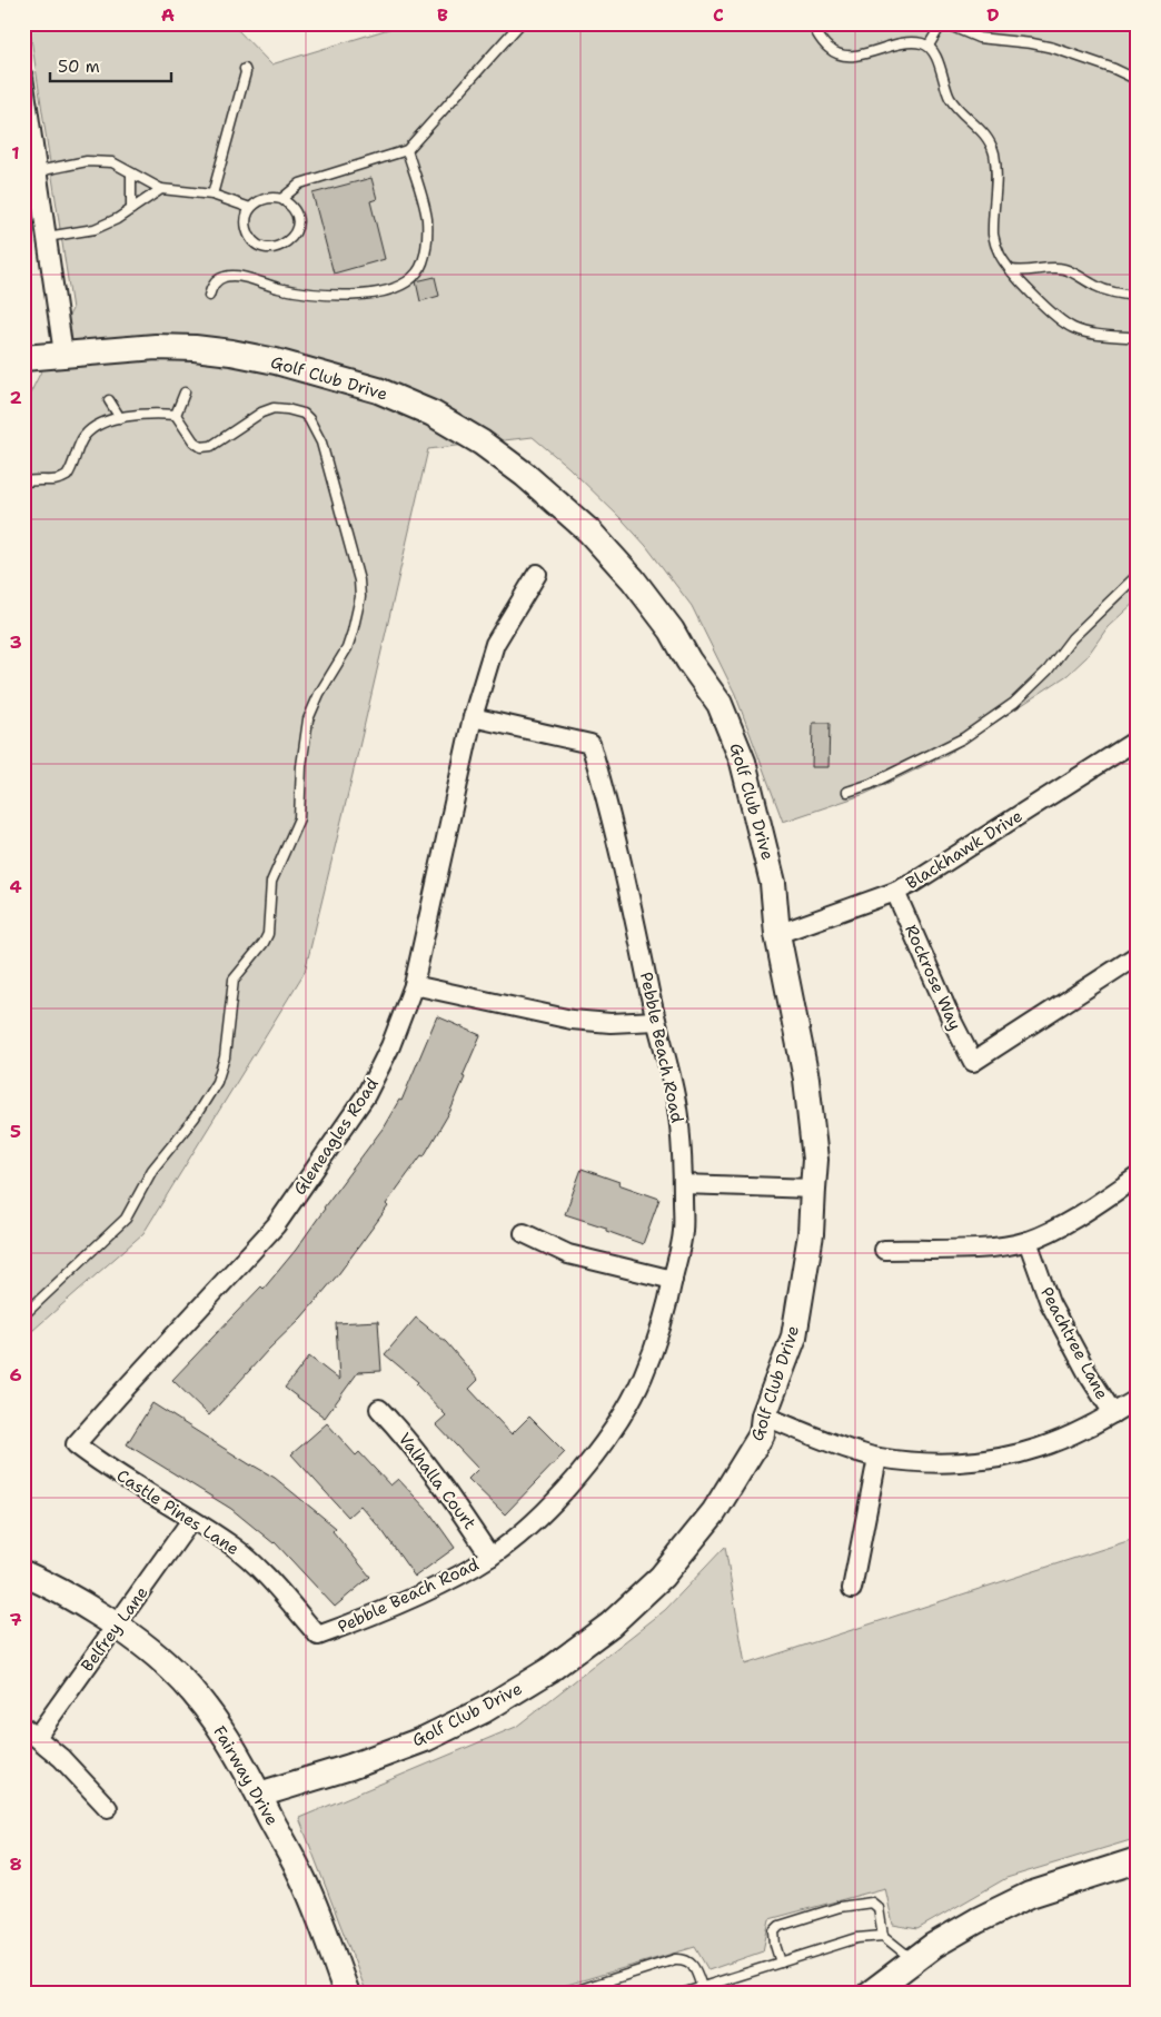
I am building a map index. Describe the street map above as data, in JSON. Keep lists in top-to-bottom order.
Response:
{
  "streets": {
    "street": [
      "Golf Club Drive",
      "Blackhawk Drive",
      "Rockrose Way",
      "Pebble Beach Road",
      "Gleneagles Road",
      "Peachtree Lane",
      "Valhalla Court",
      "Castle Pines Lane",
      "Belfrey Lane",
      "Fairway Drive"
    ]
  },
  "crossings": [
    ["Golf Club Drive", "Blackhawk Drive"],
    ["Golf Club Drive", "Fairway Drive"],
    ["Blackhawk Drive", "Rockrose Way"],
    ["Pebble Beach Road", "Gleneagles Road"],
    ["Pebble Beach Road", "Valhalla Court"],
    ["Pebble Beach Road", "Castle Pines Lane"],
    ["Gleneagles Road", "Castle Pines Lane"],
    ["Castle Pines Lane", "Belfrey Lane"],
    ["Belfrey Lane", "Fairway Drive"]
  ],
  "scale_bar": "50 m",
  "grid": {
    "columns": [
      "A",
      "B",
      "C",
      "D"
    ],
    "rows": [
      "1",
      "2",
      "3",
      "4",
      "5",
      "6",
      "7",
      "8"
    ]
  }
}
